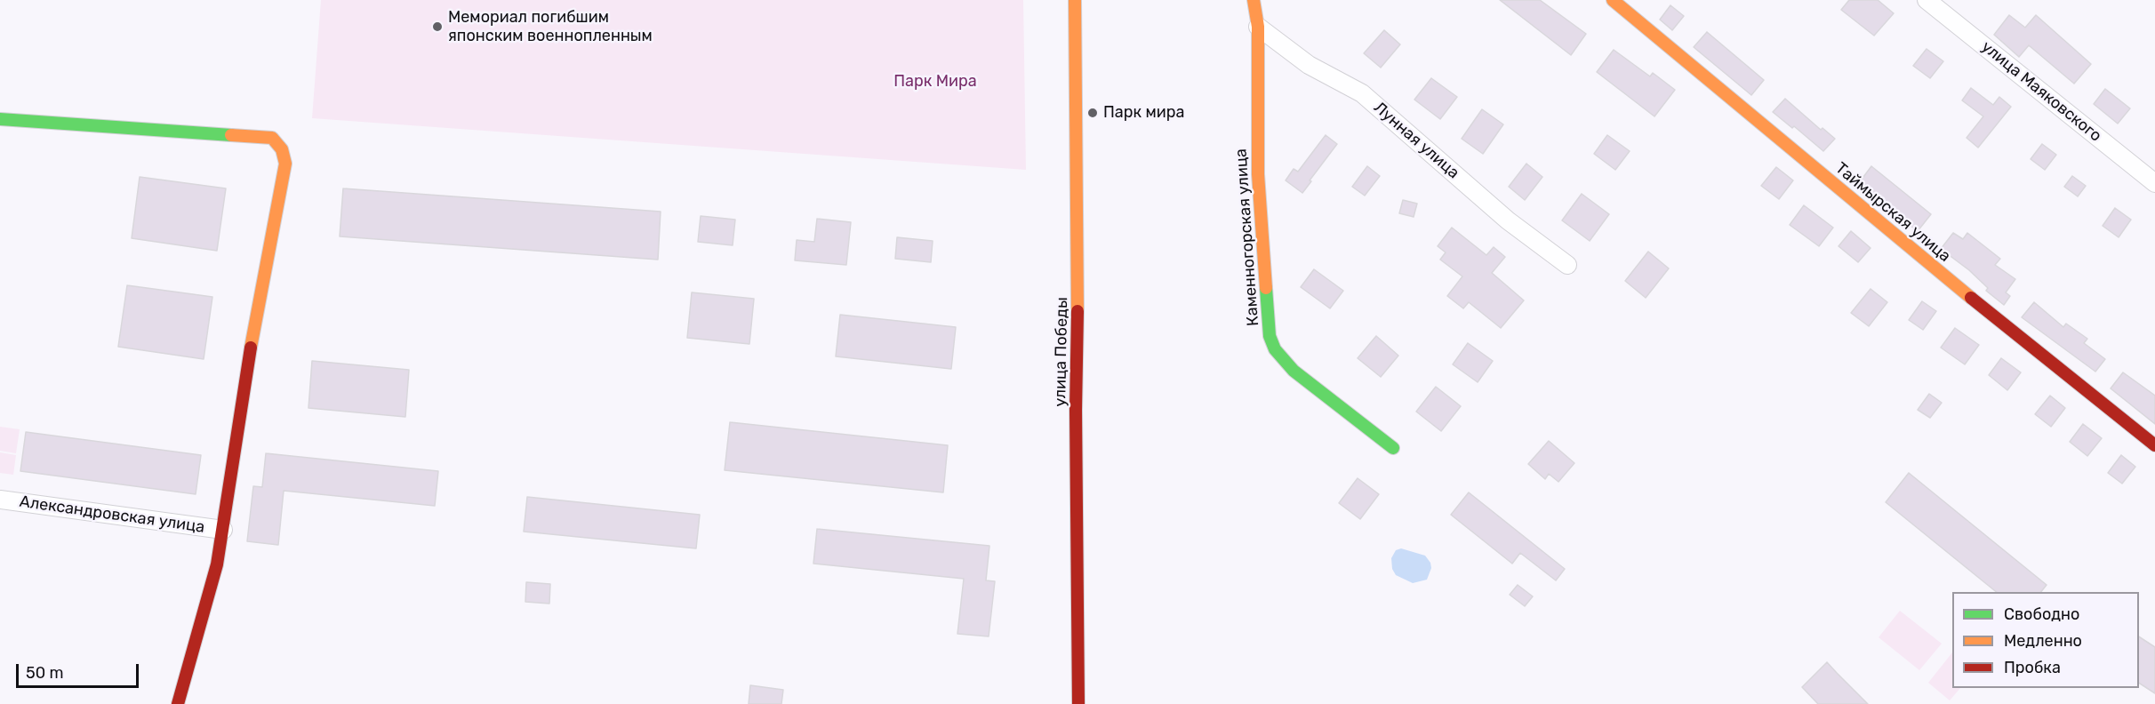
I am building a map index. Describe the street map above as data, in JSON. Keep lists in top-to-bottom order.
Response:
{
  "streets": {
    "street": [
      "улица Маяковского",
      "Лунная улица",
      "Таймырская улица",
      "Каменногорская улица",
      "улица Победы",
      "Александровская улица"
    ]
  },
  "crossings": [
    ["Лунная улица", "Каменногорская улица"]
  ],
  "parks": ["Парк Мира"],
  "places": ["Мемориал погибшим японским военнопленным", "Парк мира"],
  "legend": ["Свободно", "Медленно", "Пробка"],
  "scale_bar": "50 m"
}
